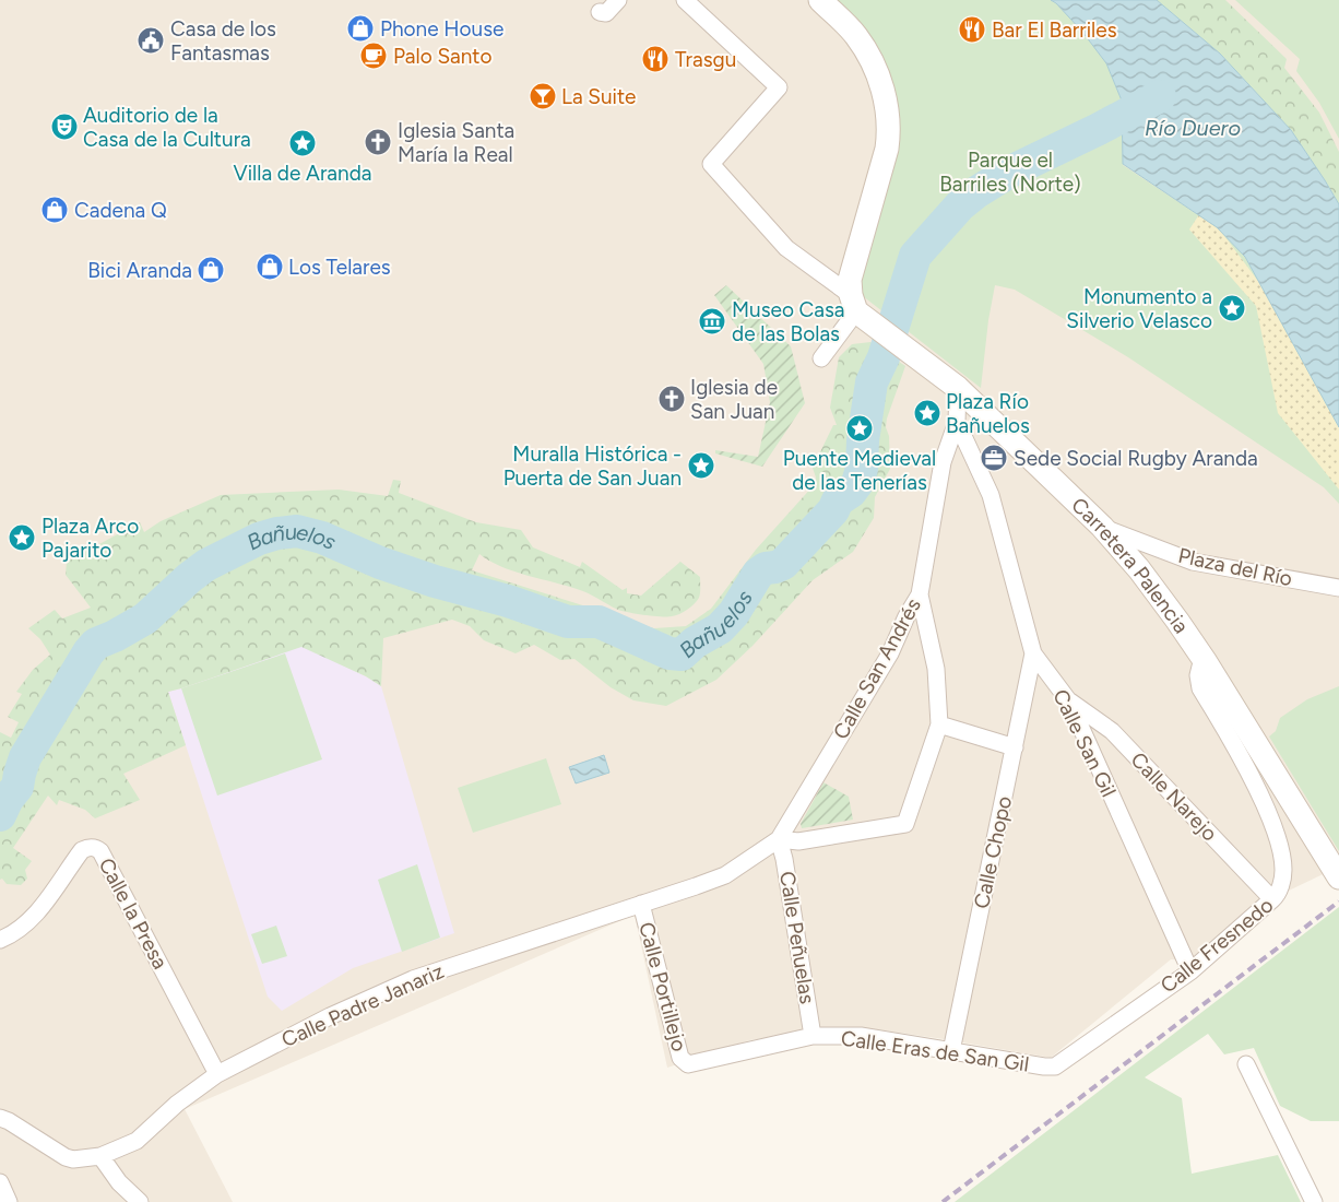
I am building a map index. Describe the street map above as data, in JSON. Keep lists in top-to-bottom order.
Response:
{
  "streets": {
    "street": [
      "Carretera Palencia",
      "Plaza del Río",
      "Calle San Andrés",
      "Calle San Gil",
      "Calle Narejo",
      "Calle Chopo",
      "Calle la Presa",
      "Calle Peñuelas",
      "Calle Fresnedo",
      "Calle Portillejo",
      "Calle Padre Janariz",
      "Calle Eras de San Gil"
    ]
  },
  "crossings": [
    ["Carretera Palencia", "Plaza del Río"],
    ["Carretera Palencia", "Calle San Gil"],
    ["Carretera Palencia", "Calle Fresnedo"],
    ["Calle San Andrés", "Calle San Gil"],
    ["Calle San Andrés", "Calle Peñuelas"],
    ["Calle San Andrés", "Calle Padre Janariz"],
    ["Calle San Gil", "Calle Narejo"],
    ["Calle San Gil", "Calle Chopo"],
    ["Calle San Gil", "Calle Fresnedo"],
    ["Calle Narejo", "Calle Fresnedo"],
    ["Calle Chopo", "Calle Eras de San Gil"],
    ["Calle la Presa", "Calle Padre Janariz"],
    ["Calle Peñuelas", "Calle Padre Janariz"],
    ["Calle Peñuelas", "Calle Eras de San Gil"],
    ["Calle Fresnedo", "Calle Eras de San Gil"],
    ["Calle Portillejo", "Calle Padre Janariz"],
    ["Calle Portillejo", "Calle Eras de San Gil"]
  ],
  "water": ["Río Duero", "Bañuelos"],
  "parks": ["Parque el Barriles (Norte)"],
  "places": {
    "shop": [
      "Phone House",
      "Cadena Q",
      "Los Telares",
      "Bici Aranda"
    ],
    "restaurant": ["Bar El Barriles", "Trasgu"],
    "public building": ["Casa de los Fantasmas"],
    "cafe": ["Palo Santo"],
    "bar": ["La Suite"],
    "theatre": ["Auditorio de la Casa de la Cultura"],
    "church": ["Iglesia Santa María la Real", "Iglesia de San Juan"],
    "place": [
      "Villa de Aranda",
      "Monumento a Silverio Velasco",
      "Plaza Río Bañuelos",
      "Puente Medieval de las Tenerías",
      "Muralla Histórica - Puerta de San Juan",
      "Plaza Arco Pajarito"
    ],
    "museum": ["Museo Casa de las Bolas"],
    "office": ["Sede Social Rugby Aranda"]
  }
}
